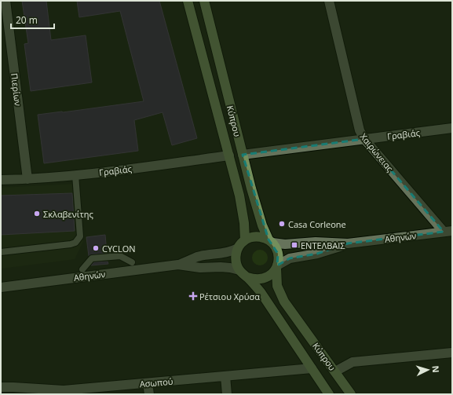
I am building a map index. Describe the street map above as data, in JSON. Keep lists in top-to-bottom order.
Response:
{
  "streets": {
    "main road": ["Κύπρου"],
    "street": [
      "Πιερίων",
      "Γραβιάς",
      "Χαιρώνειας",
      "Αθηνών",
      "Ασωπού"
    ]
  },
  "crossings": [
    ["Πιερίων", "Γραβιάς"],
    ["Κύπρου", "Γραβιάς"],
    ["Κύπρου", "Αθηνών"],
    ["Κύπρου", "Ασωπού"],
    ["Γραβιάς", "Χαιρώνειας"],
    ["Χαιρώνειας", "Αθηνών"]
  ],
  "places": {
    "other": ["Σκλαβενίτης", "Casa Corleone", "CYCLON"],
    "transit": ["ΕΝΤΕΛΒΑΙΣ"],
    "health": ["Ρέτσιου Χρύσα"]
  },
  "scale_bar": "20 m",
  "north": "right"
}
